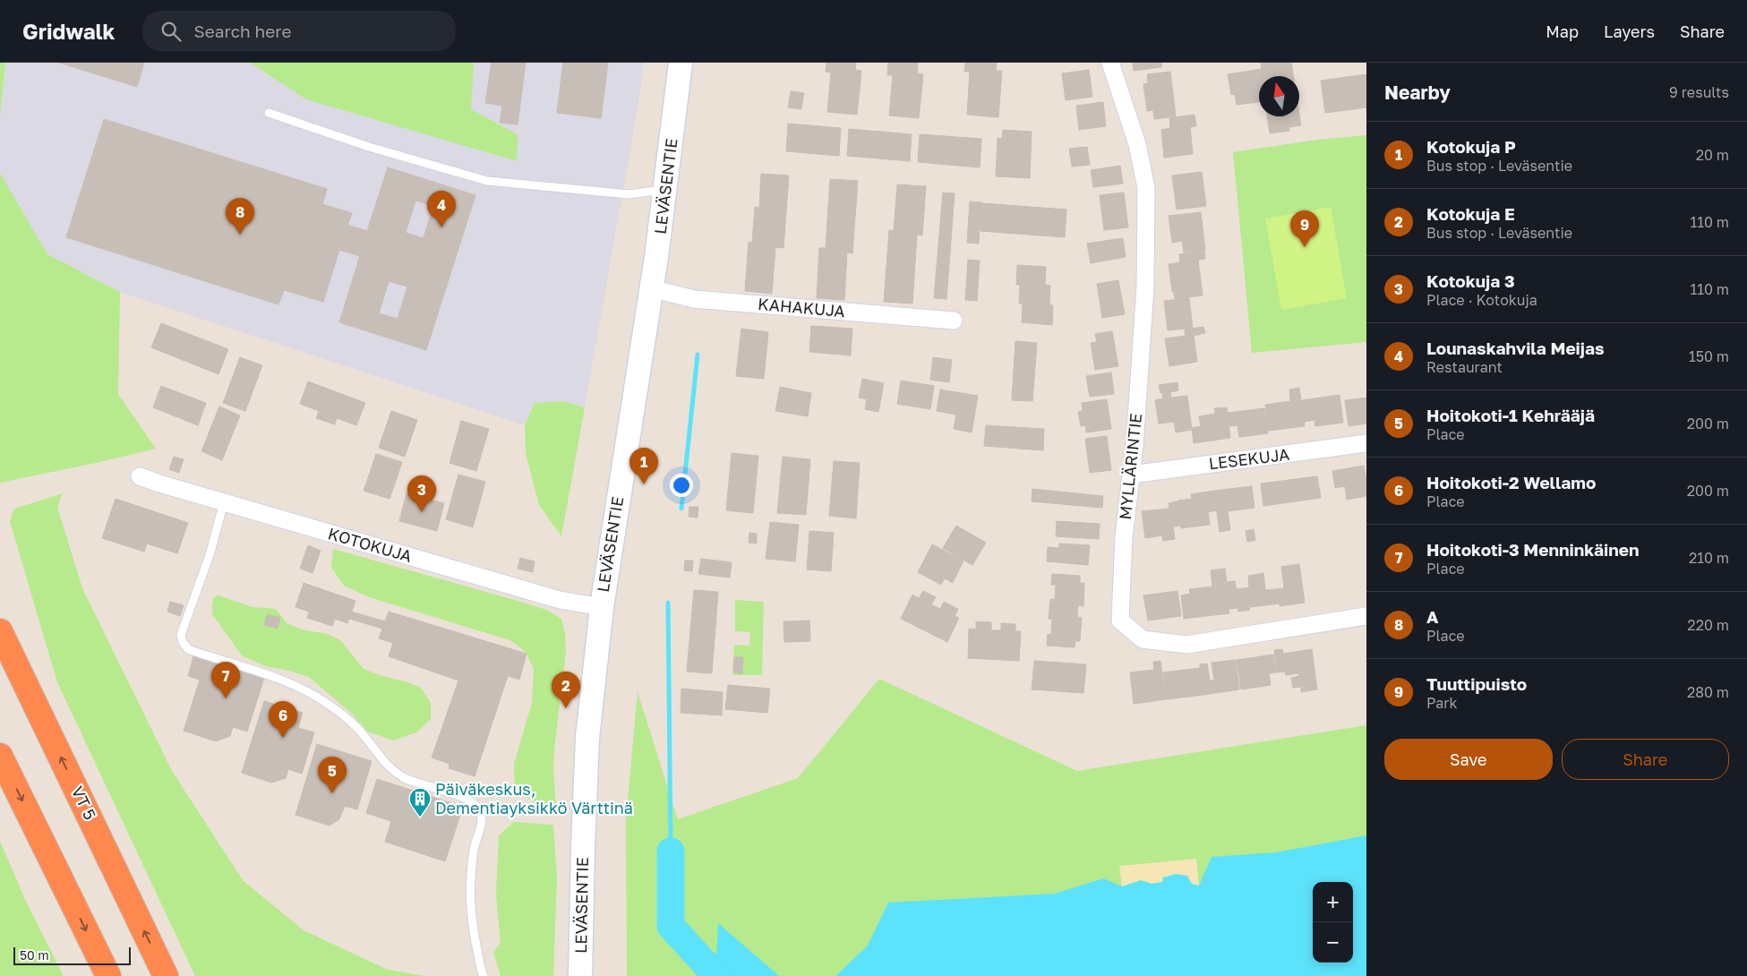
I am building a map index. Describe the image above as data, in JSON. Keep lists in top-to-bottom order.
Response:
{
  "streets": {
    "highway": ["VT 5"],
    "main road": ["LEVÄSENTIE"],
    "street": [
      "KAHAKUJA",
      "LESEKUJA",
      "MYLLÄRINTIE",
      "KOTOKUJA"
    ]
  },
  "crossings": [
    ["LEVÄSENTIE", "KAHAKUJA"],
    ["LEVÄSENTIE", "KOTOKUJA"],
    ["LESEKUJA", "MYLLÄRINTIE"]
  ],
  "places": {
    "building": ["Päiväkeskus, Dementiayksikkö Värttinä"]
  },
  "scale_bar": "50 m",
  "north": "top",
  "page": {
    "header": "Gridwalk",
    "search": "Search here",
    "nav": ["Map", "Layers", "Share"],
    "heading": ["Nearby", "9 results"],
    "list": [
      {
        "mark": "1",
        "name": "Kotokuja P",
        "note": "Bus stop · Leväsentie",
        "value": "20 m"
      },
      {
        "mark": "2",
        "name": "Kotokuja E",
        "note": "Bus stop · Leväsentie",
        "value": "110 m"
      },
      {
        "mark": "3",
        "name": "Kotokuja 3",
        "note": "Place · Kotokuja",
        "value": "110 m"
      },
      {
        "mark": "4",
        "name": "Lounaskahvila Meijas",
        "note": "Restaurant",
        "value": "150 m"
      },
      {
        "mark": "5",
        "name": "Hoitokoti-1 Kehrääjä",
        "note": "Place",
        "value": "200 m"
      },
      {
        "mark": "6",
        "name": "Hoitokoti-2 Wellamo",
        "note": "Place",
        "value": "200 m"
      },
      {
        "mark": "7",
        "name": "Hoitokoti-3 Menninkäinen",
        "note": "Place",
        "value": "210 m"
      },
      {
        "mark": "8",
        "name": "A",
        "note": "Place",
        "value": "220 m"
      },
      {
        "mark": "9",
        "name": "Tuuttipuisto",
        "note": "Park",
        "value": "280 m"
      }
    ],
    "pins": [
      "4",
      "8",
      "9",
      "1",
      "3",
      "7",
      "2",
      "6",
      "5"
    ],
    "buttons": ["Save", "Share"],
    "map_buttons": ["+", "−"],
    "scale": "50 m"
  }
}
